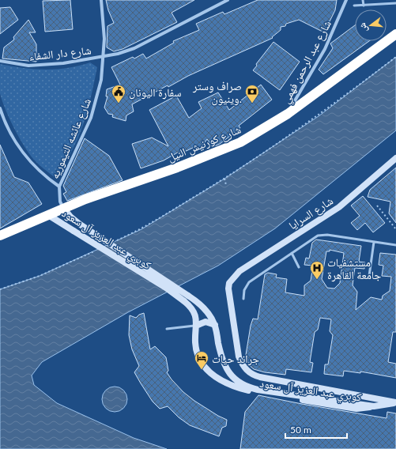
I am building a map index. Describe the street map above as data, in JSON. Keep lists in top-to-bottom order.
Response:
{
  "streets": {
    "highway": ["شارع كورنيش النيل"],
    "main road": ["شارع السرايا", "كوبري عبد العزيز آل سعود"],
    "street": ["شارع دار الشفاء", "شارع عبد الرحمن فهمي", "شارع عائشه التيموريه"]
  },
  "crossings": [
    ["شارع دار الشفاء", "شارع عائشه التيموريه"],
    ["شارع عبد الرحمن فهمي", "شارع كورنيش النيل"],
    ["شارع عائشه التيموريه", "شارع كورنيش النيل"],
    ["شارع عائشه التيموريه", "كوبري عبد العزيز آل سعود"],
    ["شارع كورنيش النيل", "كوبري عبد العزيز آل سعود"]
  ],
  "places": {
    "public building": ["سفارة اليونان"],
    "bank": ["صراف وستر وينيون."],
    "hospital": ["مستشفيات جامعة القاهرة"],
    "hotel": ["جراند حيات"]
  },
  "scale_bar": "50 m",
  "north": "left"
}
